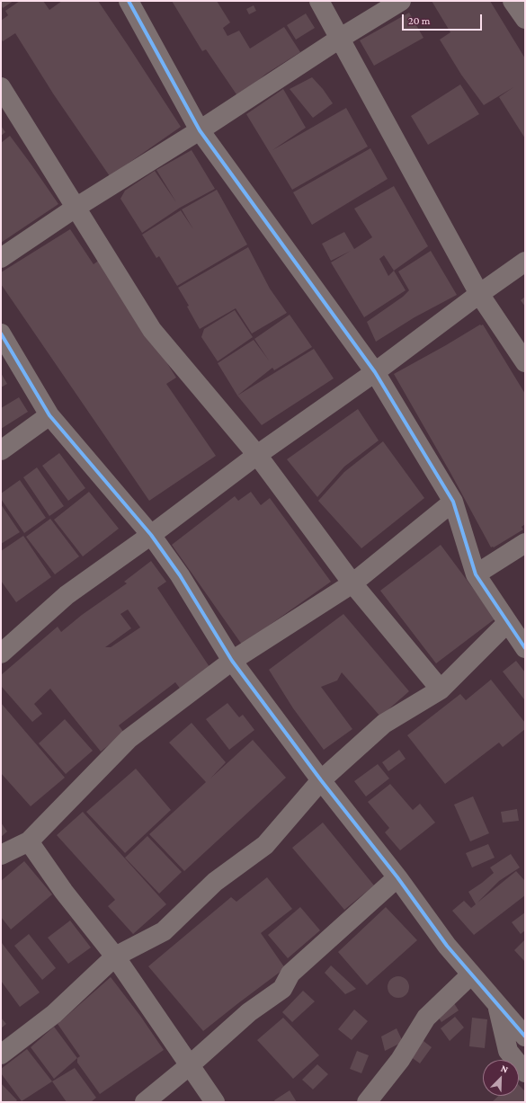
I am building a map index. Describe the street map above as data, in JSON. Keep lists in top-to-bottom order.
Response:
{
  "scale_bar": "20 m",
  "north": "top right"
}
